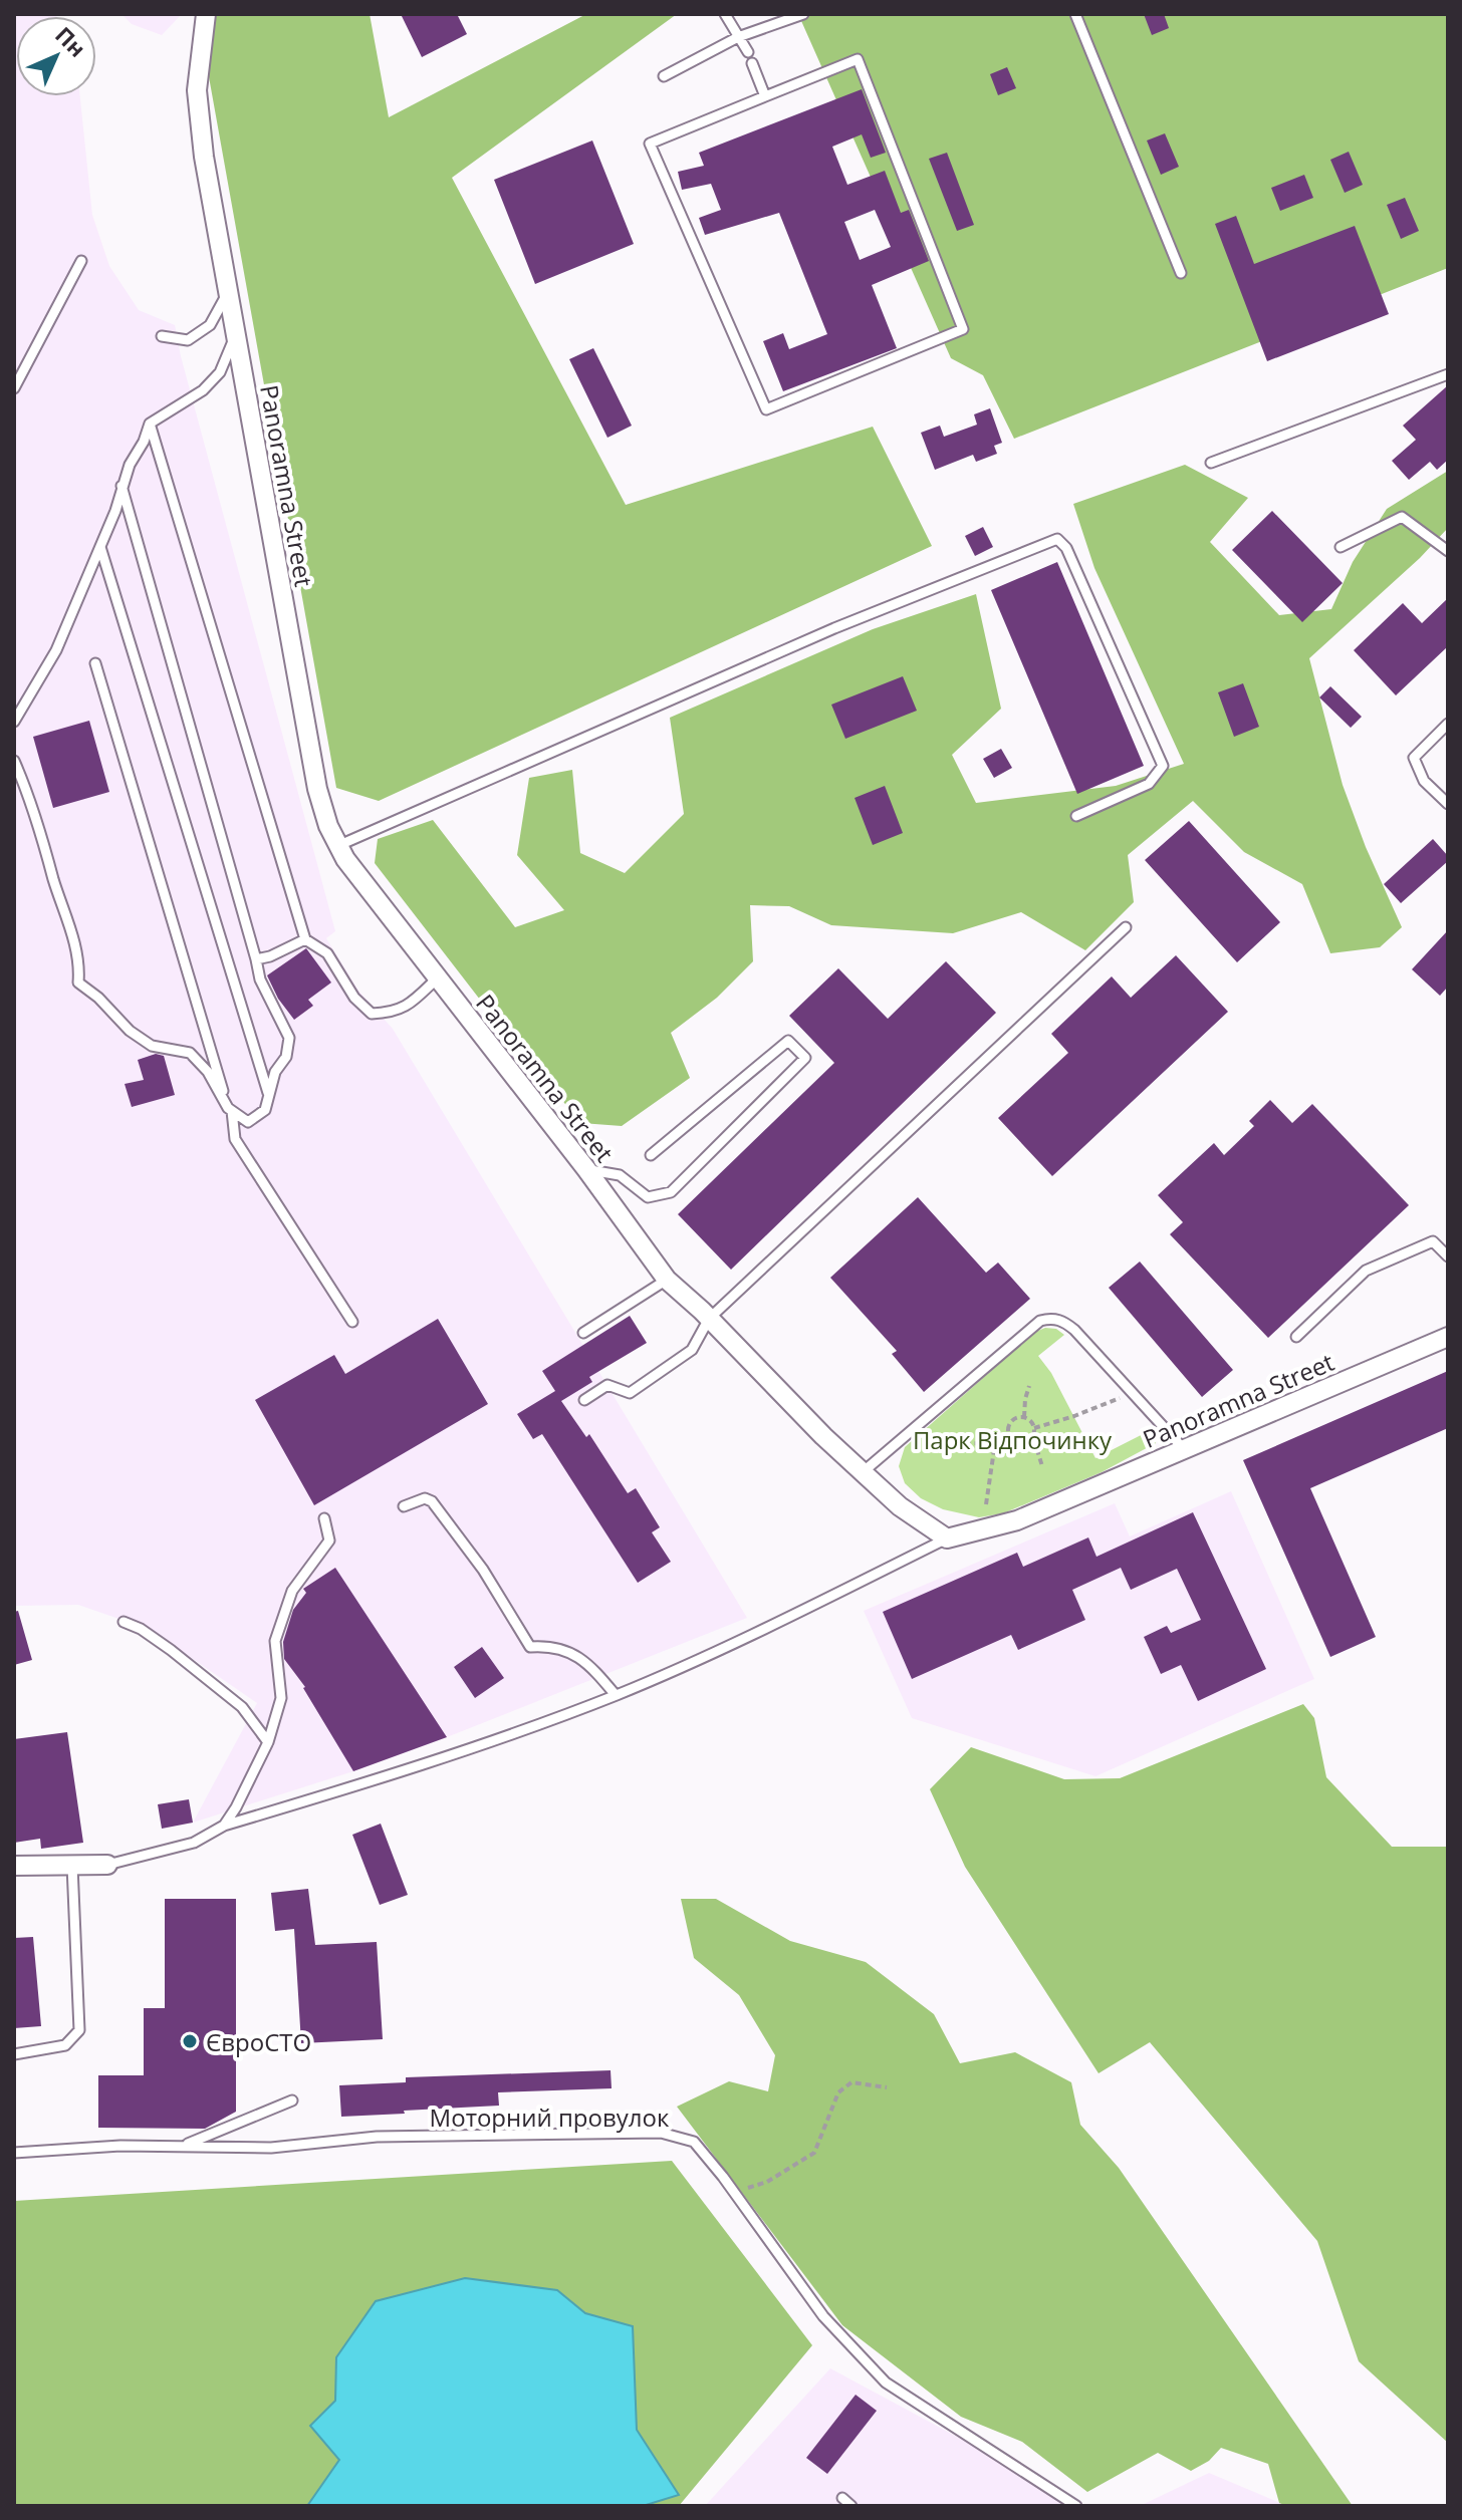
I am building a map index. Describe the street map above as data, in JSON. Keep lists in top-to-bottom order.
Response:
{
  "streets": {
    "street": ["Panoramna Street"],
    "lane": ["Моторний провулок"]
  },
  "parks": ["Парк Відпочинку"],
  "places": ["ЄвроСТО"],
  "north": "top right"
}
